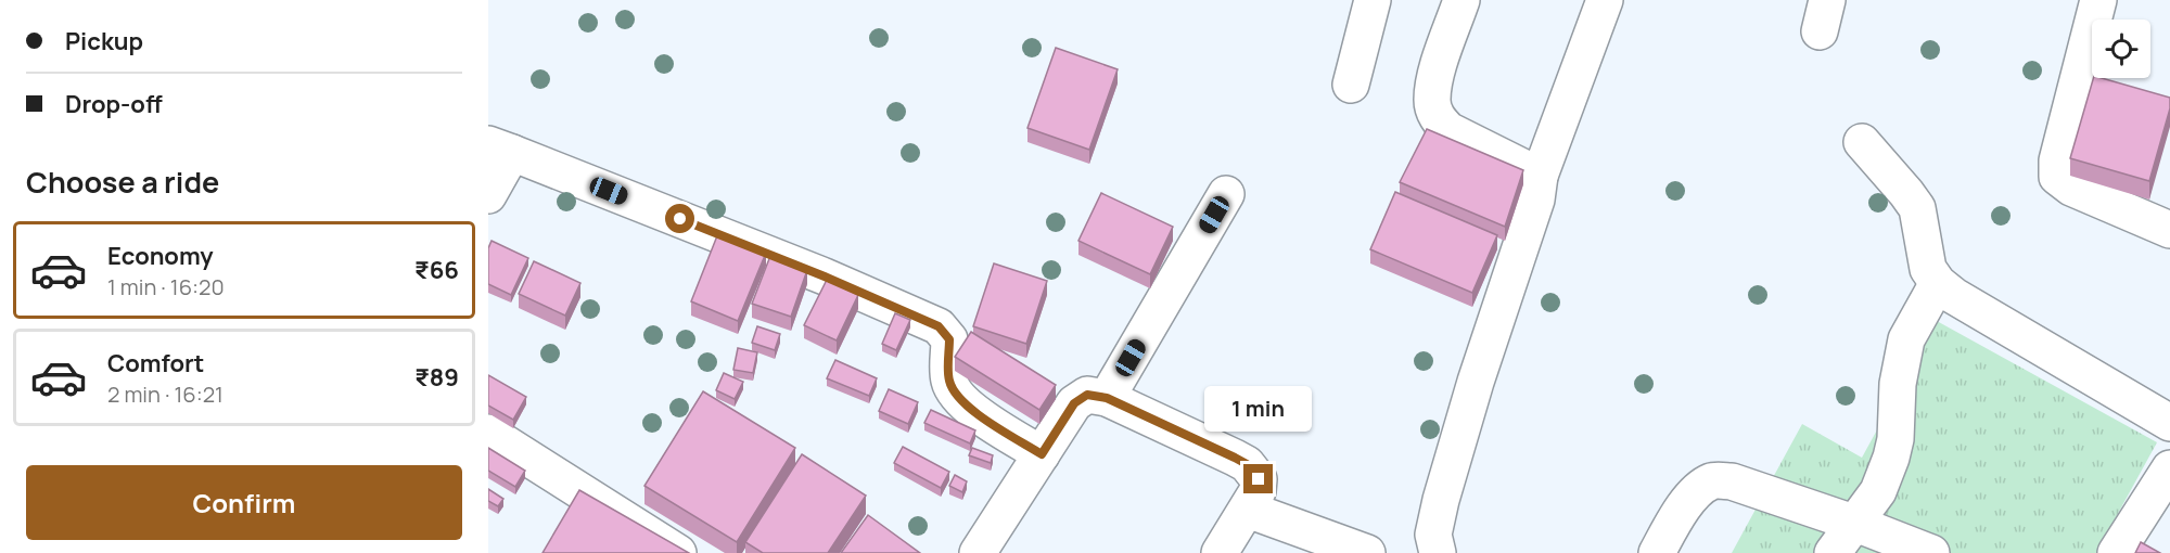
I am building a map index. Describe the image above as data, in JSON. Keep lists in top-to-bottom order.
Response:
{
  "page": {
    "banner": ["Pickup", "Drop-off"],
    "heading": "Choose a ride",
    "list": [
      {
        "name": "Economy",
        "note": "1 min · 16:20",
        "value": "₹66"
      },
      {
        "name": "Comfort",
        "note": "2 min · 16:21",
        "value": "₹89"
      }
    ],
    "bubble": "1 min",
    "buttons": "Confirm"
  }
}
